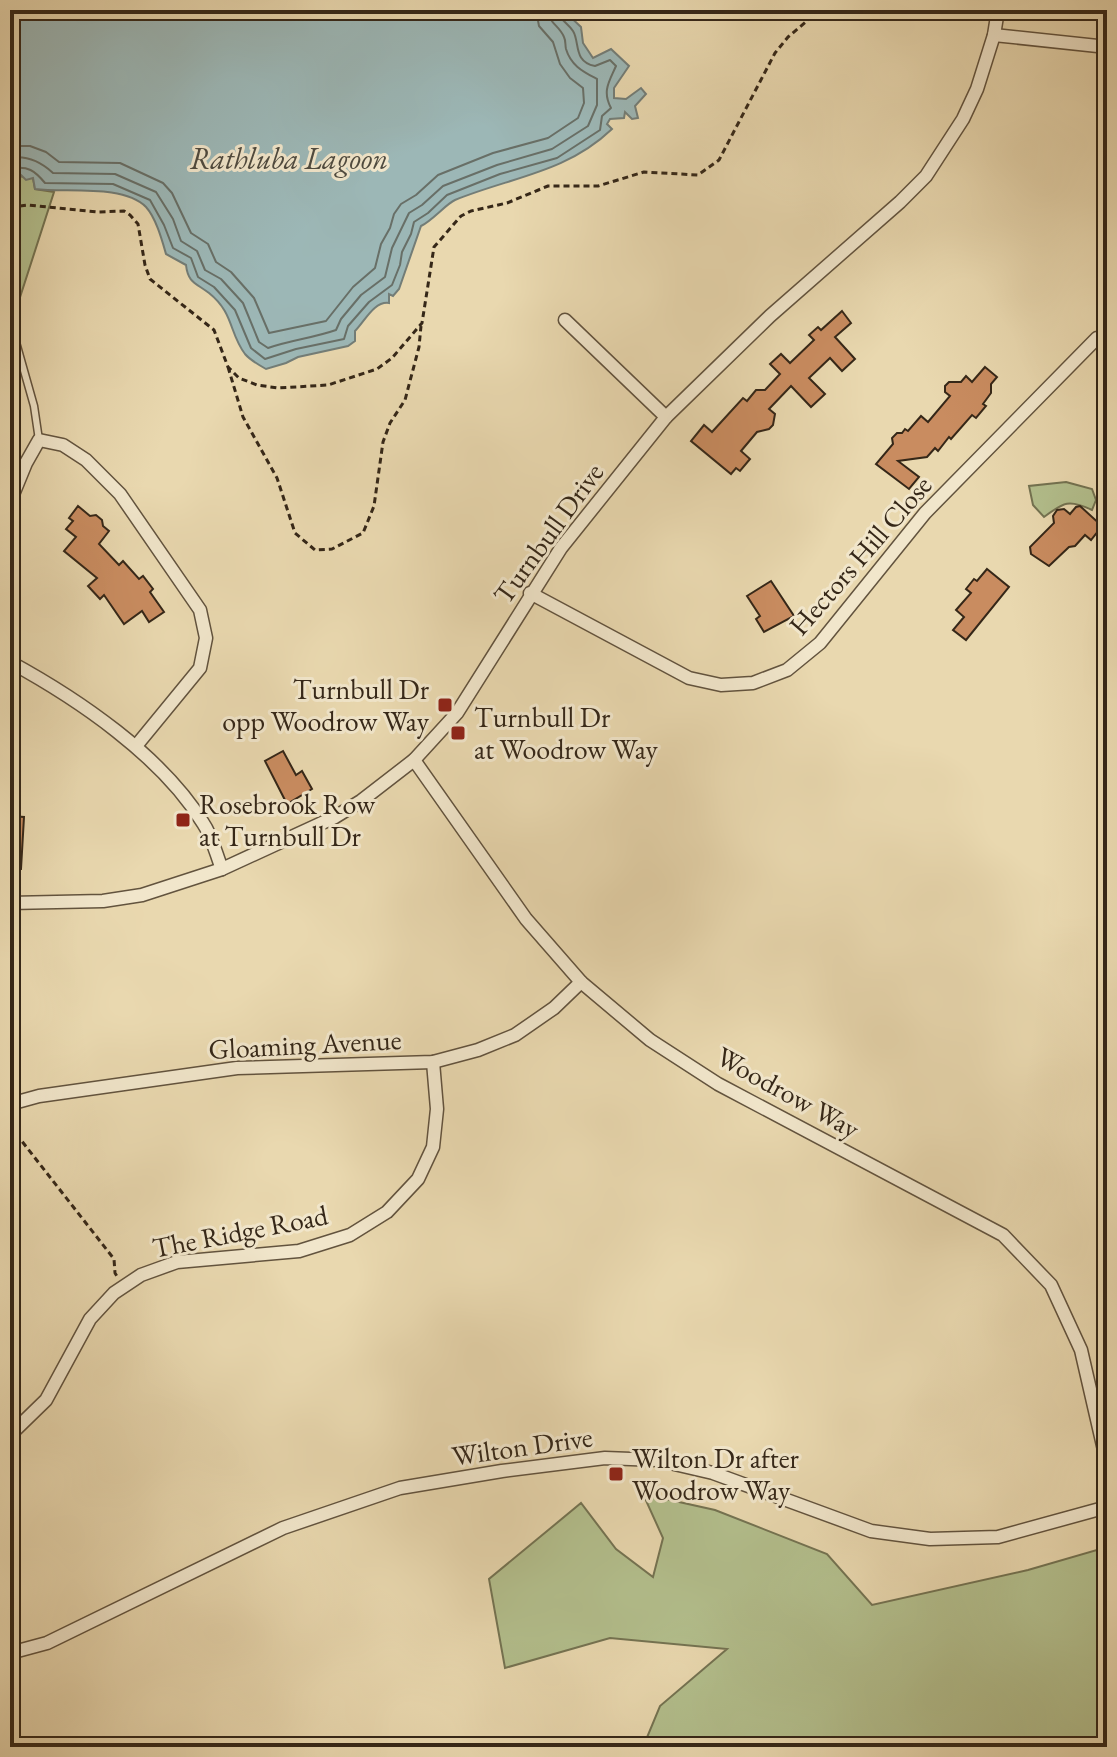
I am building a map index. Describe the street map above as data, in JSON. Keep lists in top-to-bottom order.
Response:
{
  "streets": {
    "street": [
      "Turnbull Drive",
      "Hectors Hill Close",
      "Gloaming Avenue",
      "Woodrow Way",
      "The Ridge Road",
      "Wilton Drive"
    ]
  },
  "crossings": [
    ["Turnbull Drive", "Hectors Hill Close"],
    ["Turnbull Drive", "Woodrow Way"],
    ["Gloaming Avenue", "Woodrow Way"],
    ["Gloaming Avenue", "The Ridge Road"]
  ],
  "water": ["Rathluba Lagoon"],
  "places": {
    "transit": [
      "Turnbull Dr opp Woodrow Way",
      "Turnbull Dr at Woodrow Way",
      "Rosebrook Row at Turnbull Dr",
      "Wilton Dr after Woodrow Way"
    ]
  }
}
